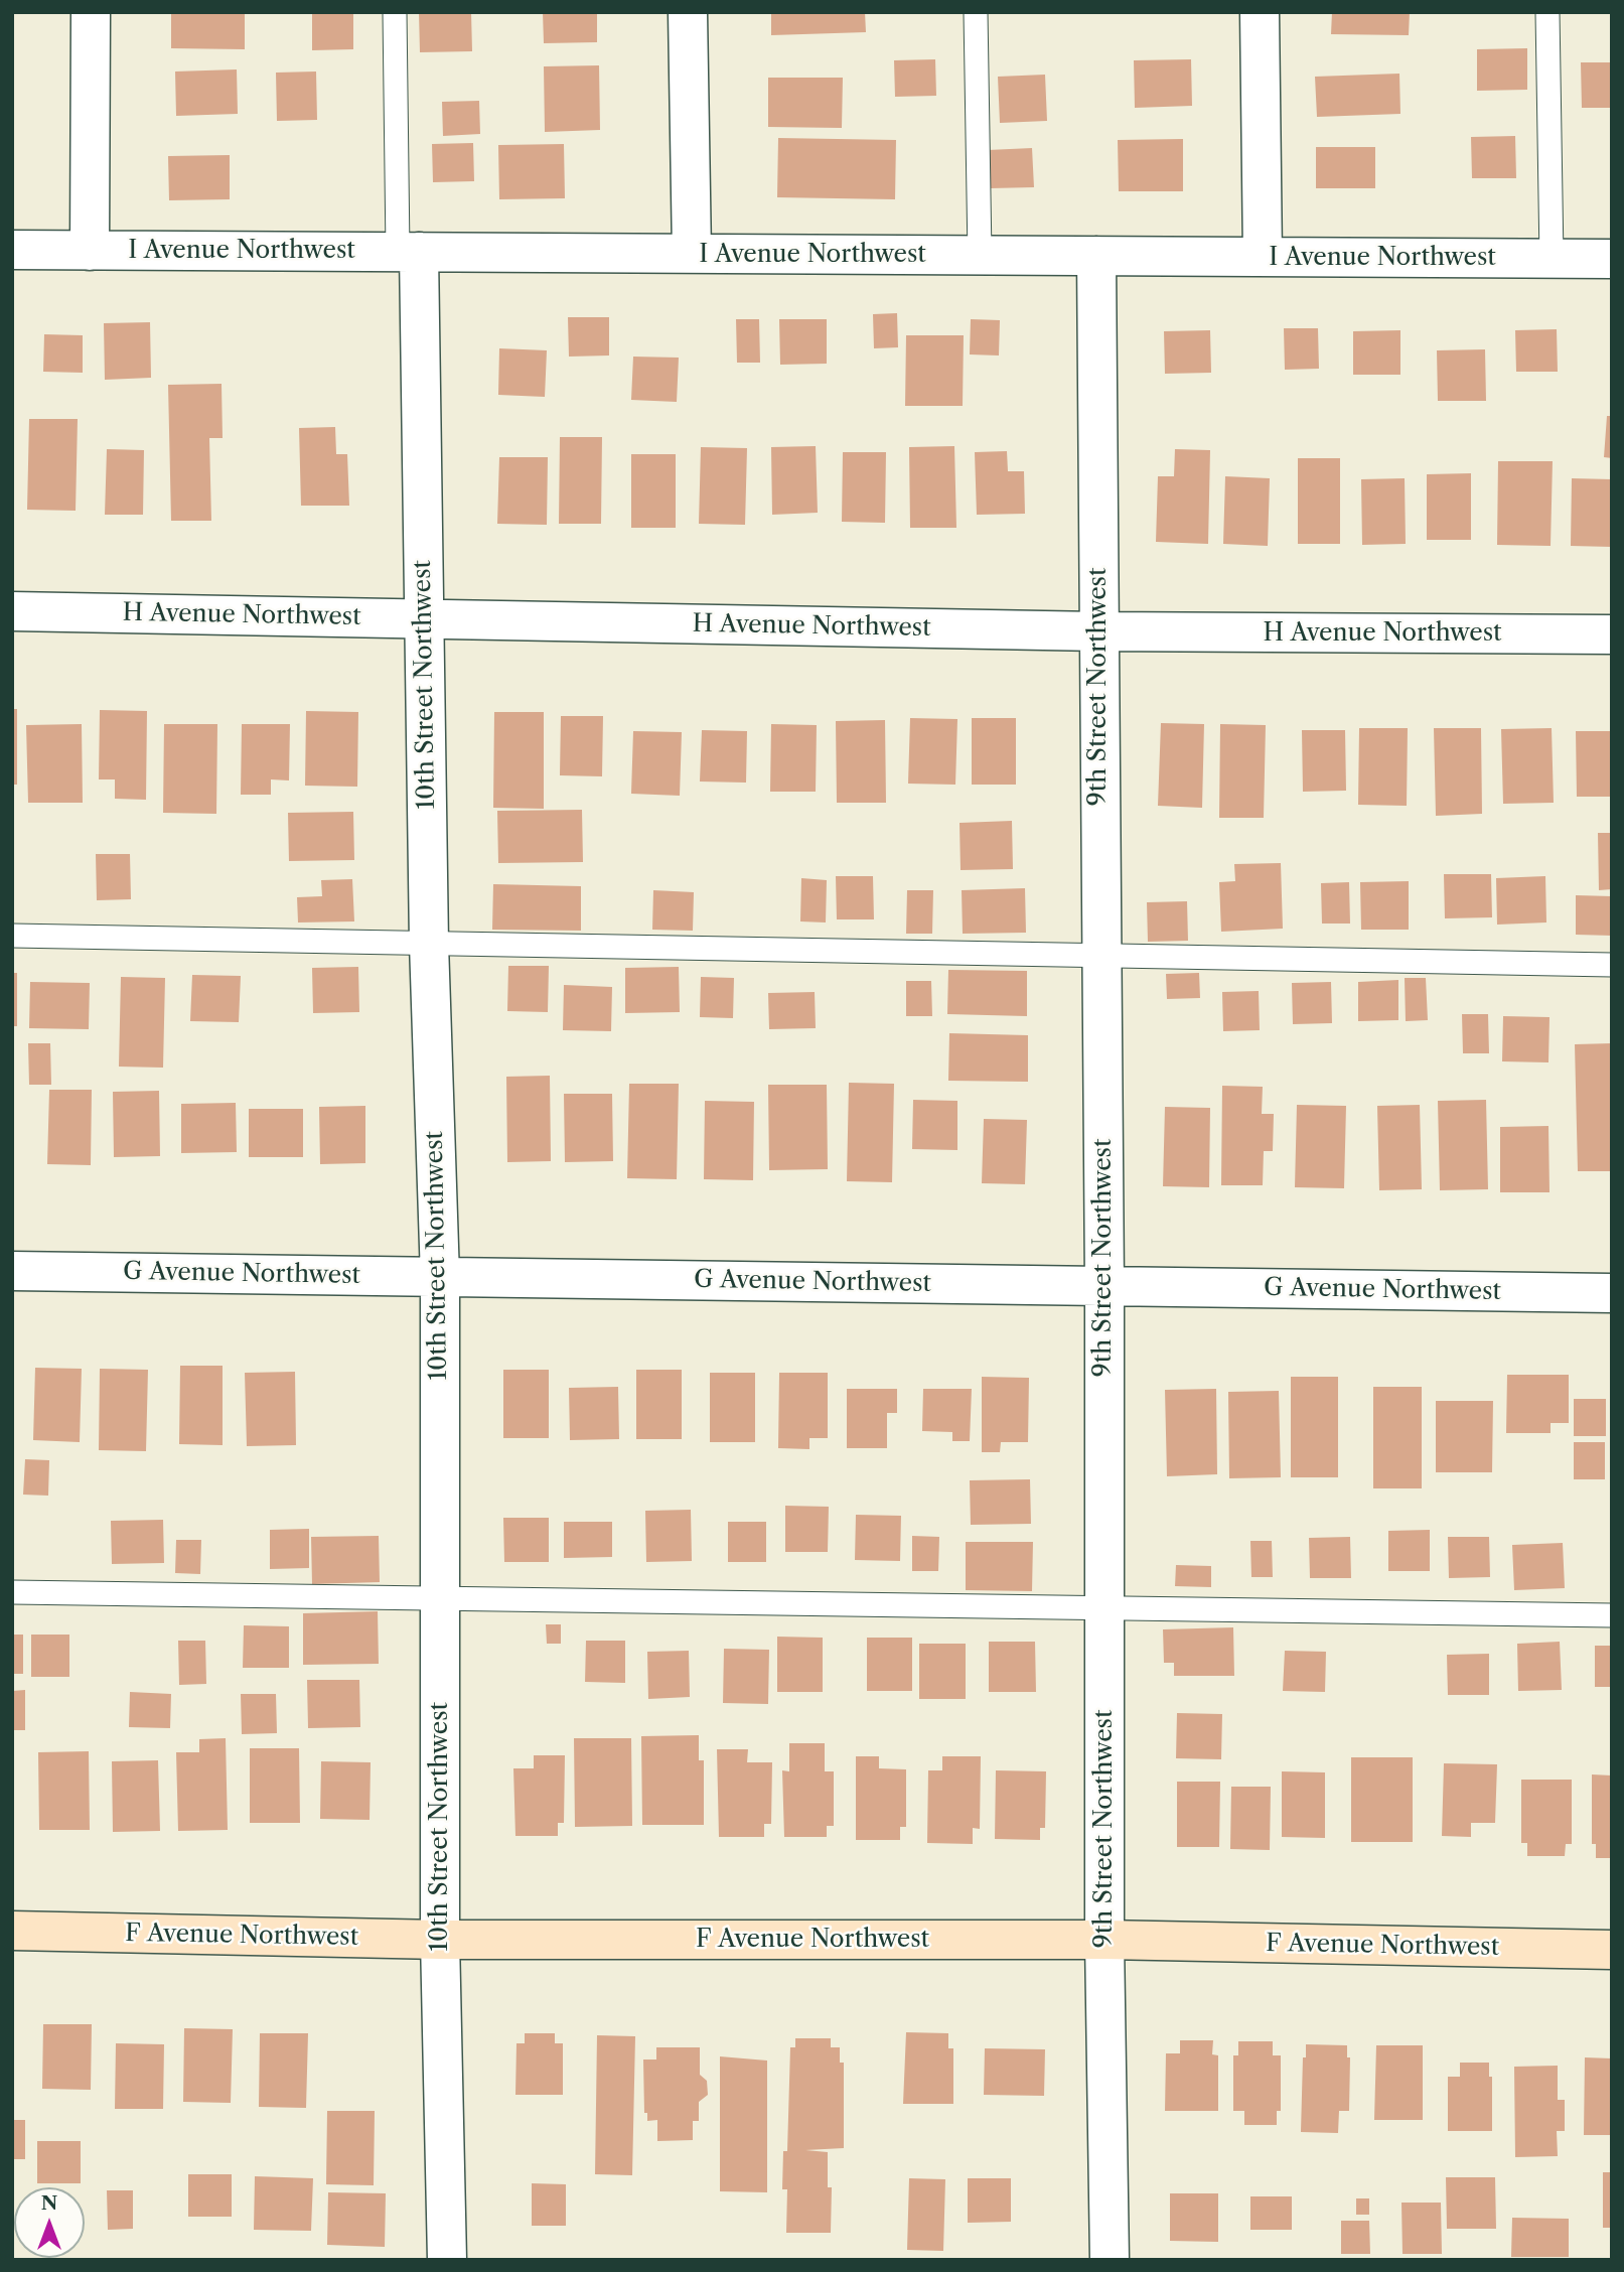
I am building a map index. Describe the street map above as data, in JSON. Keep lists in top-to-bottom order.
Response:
{
  "streets": {
    "main road": ["F Avenue Northwest"],
    "street": [
      "I Avenue Northwest",
      "H Avenue Northwest",
      "10th Street Northwest",
      "9th Street Northwest",
      "G Avenue Northwest"
    ]
  },
  "crossings": [
    ["I Avenue Northwest", "10th Street Northwest"],
    ["I Avenue Northwest", "9th Street Northwest"],
    ["H Avenue Northwest", "10th Street Northwest"],
    ["H Avenue Northwest", "9th Street Northwest"],
    ["10th Street Northwest", "G Avenue Northwest"],
    ["10th Street Northwest", "F Avenue Northwest"],
    ["9th Street Northwest", "G Avenue Northwest"],
    ["9th Street Northwest", "F Avenue Northwest"]
  ],
  "north": "top"
}
